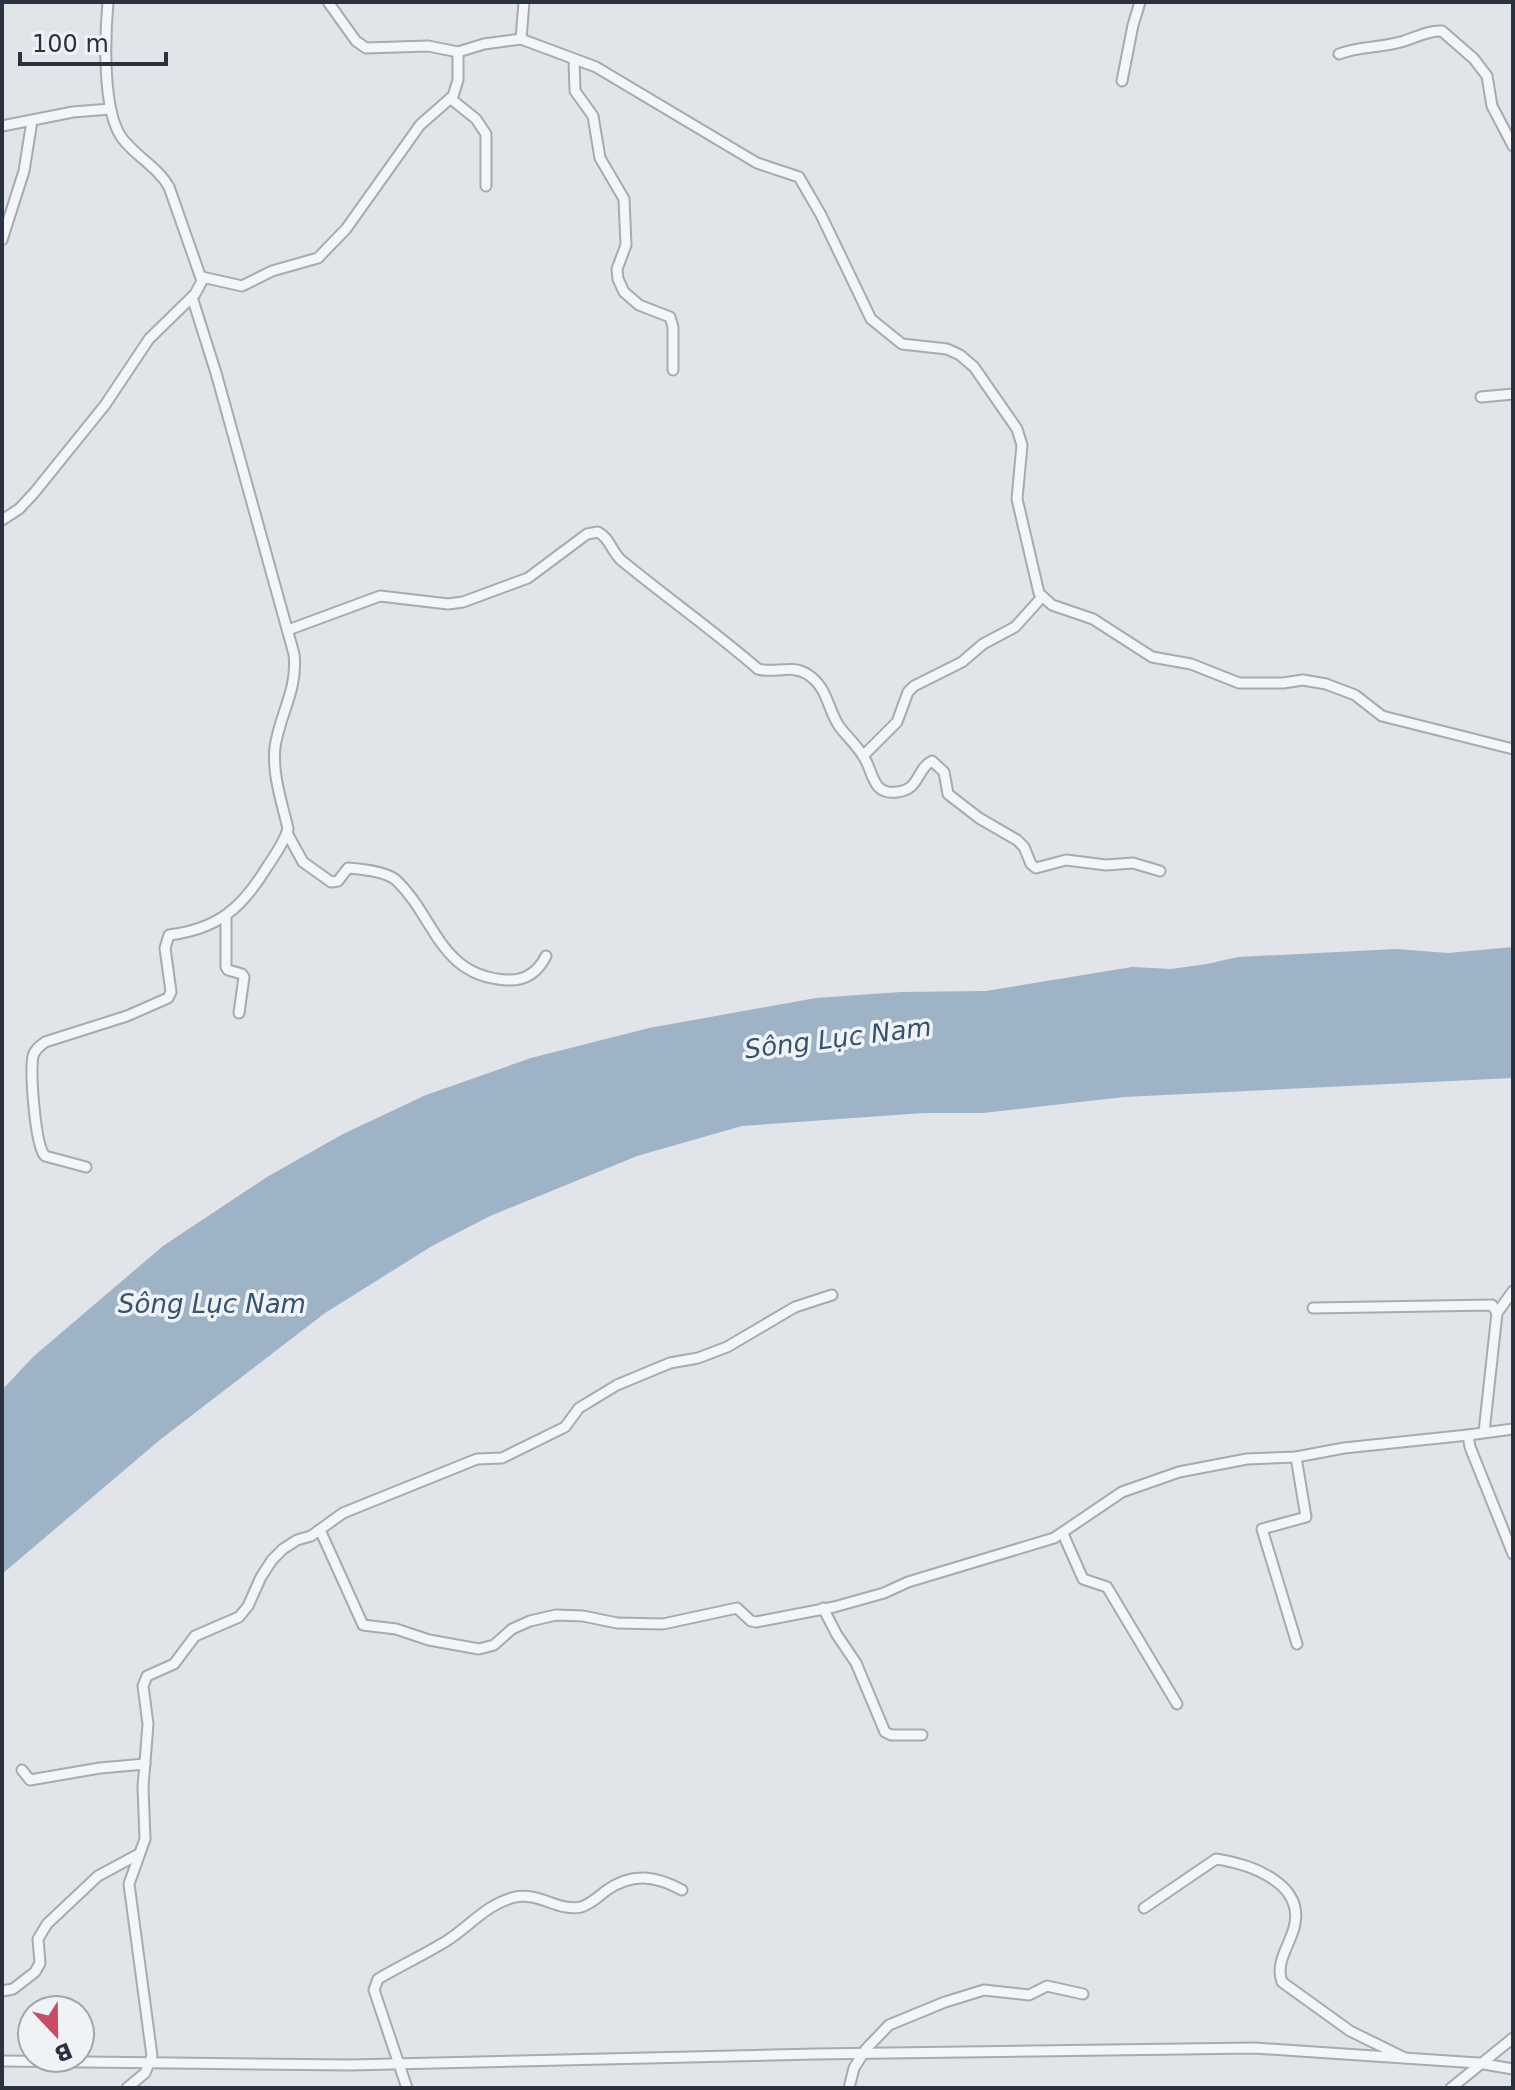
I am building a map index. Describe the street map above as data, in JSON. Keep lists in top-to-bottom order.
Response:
{
  "water": ["Sông Lục Nam"],
  "scale_bar": "100 m",
  "north": "bottom"
}
